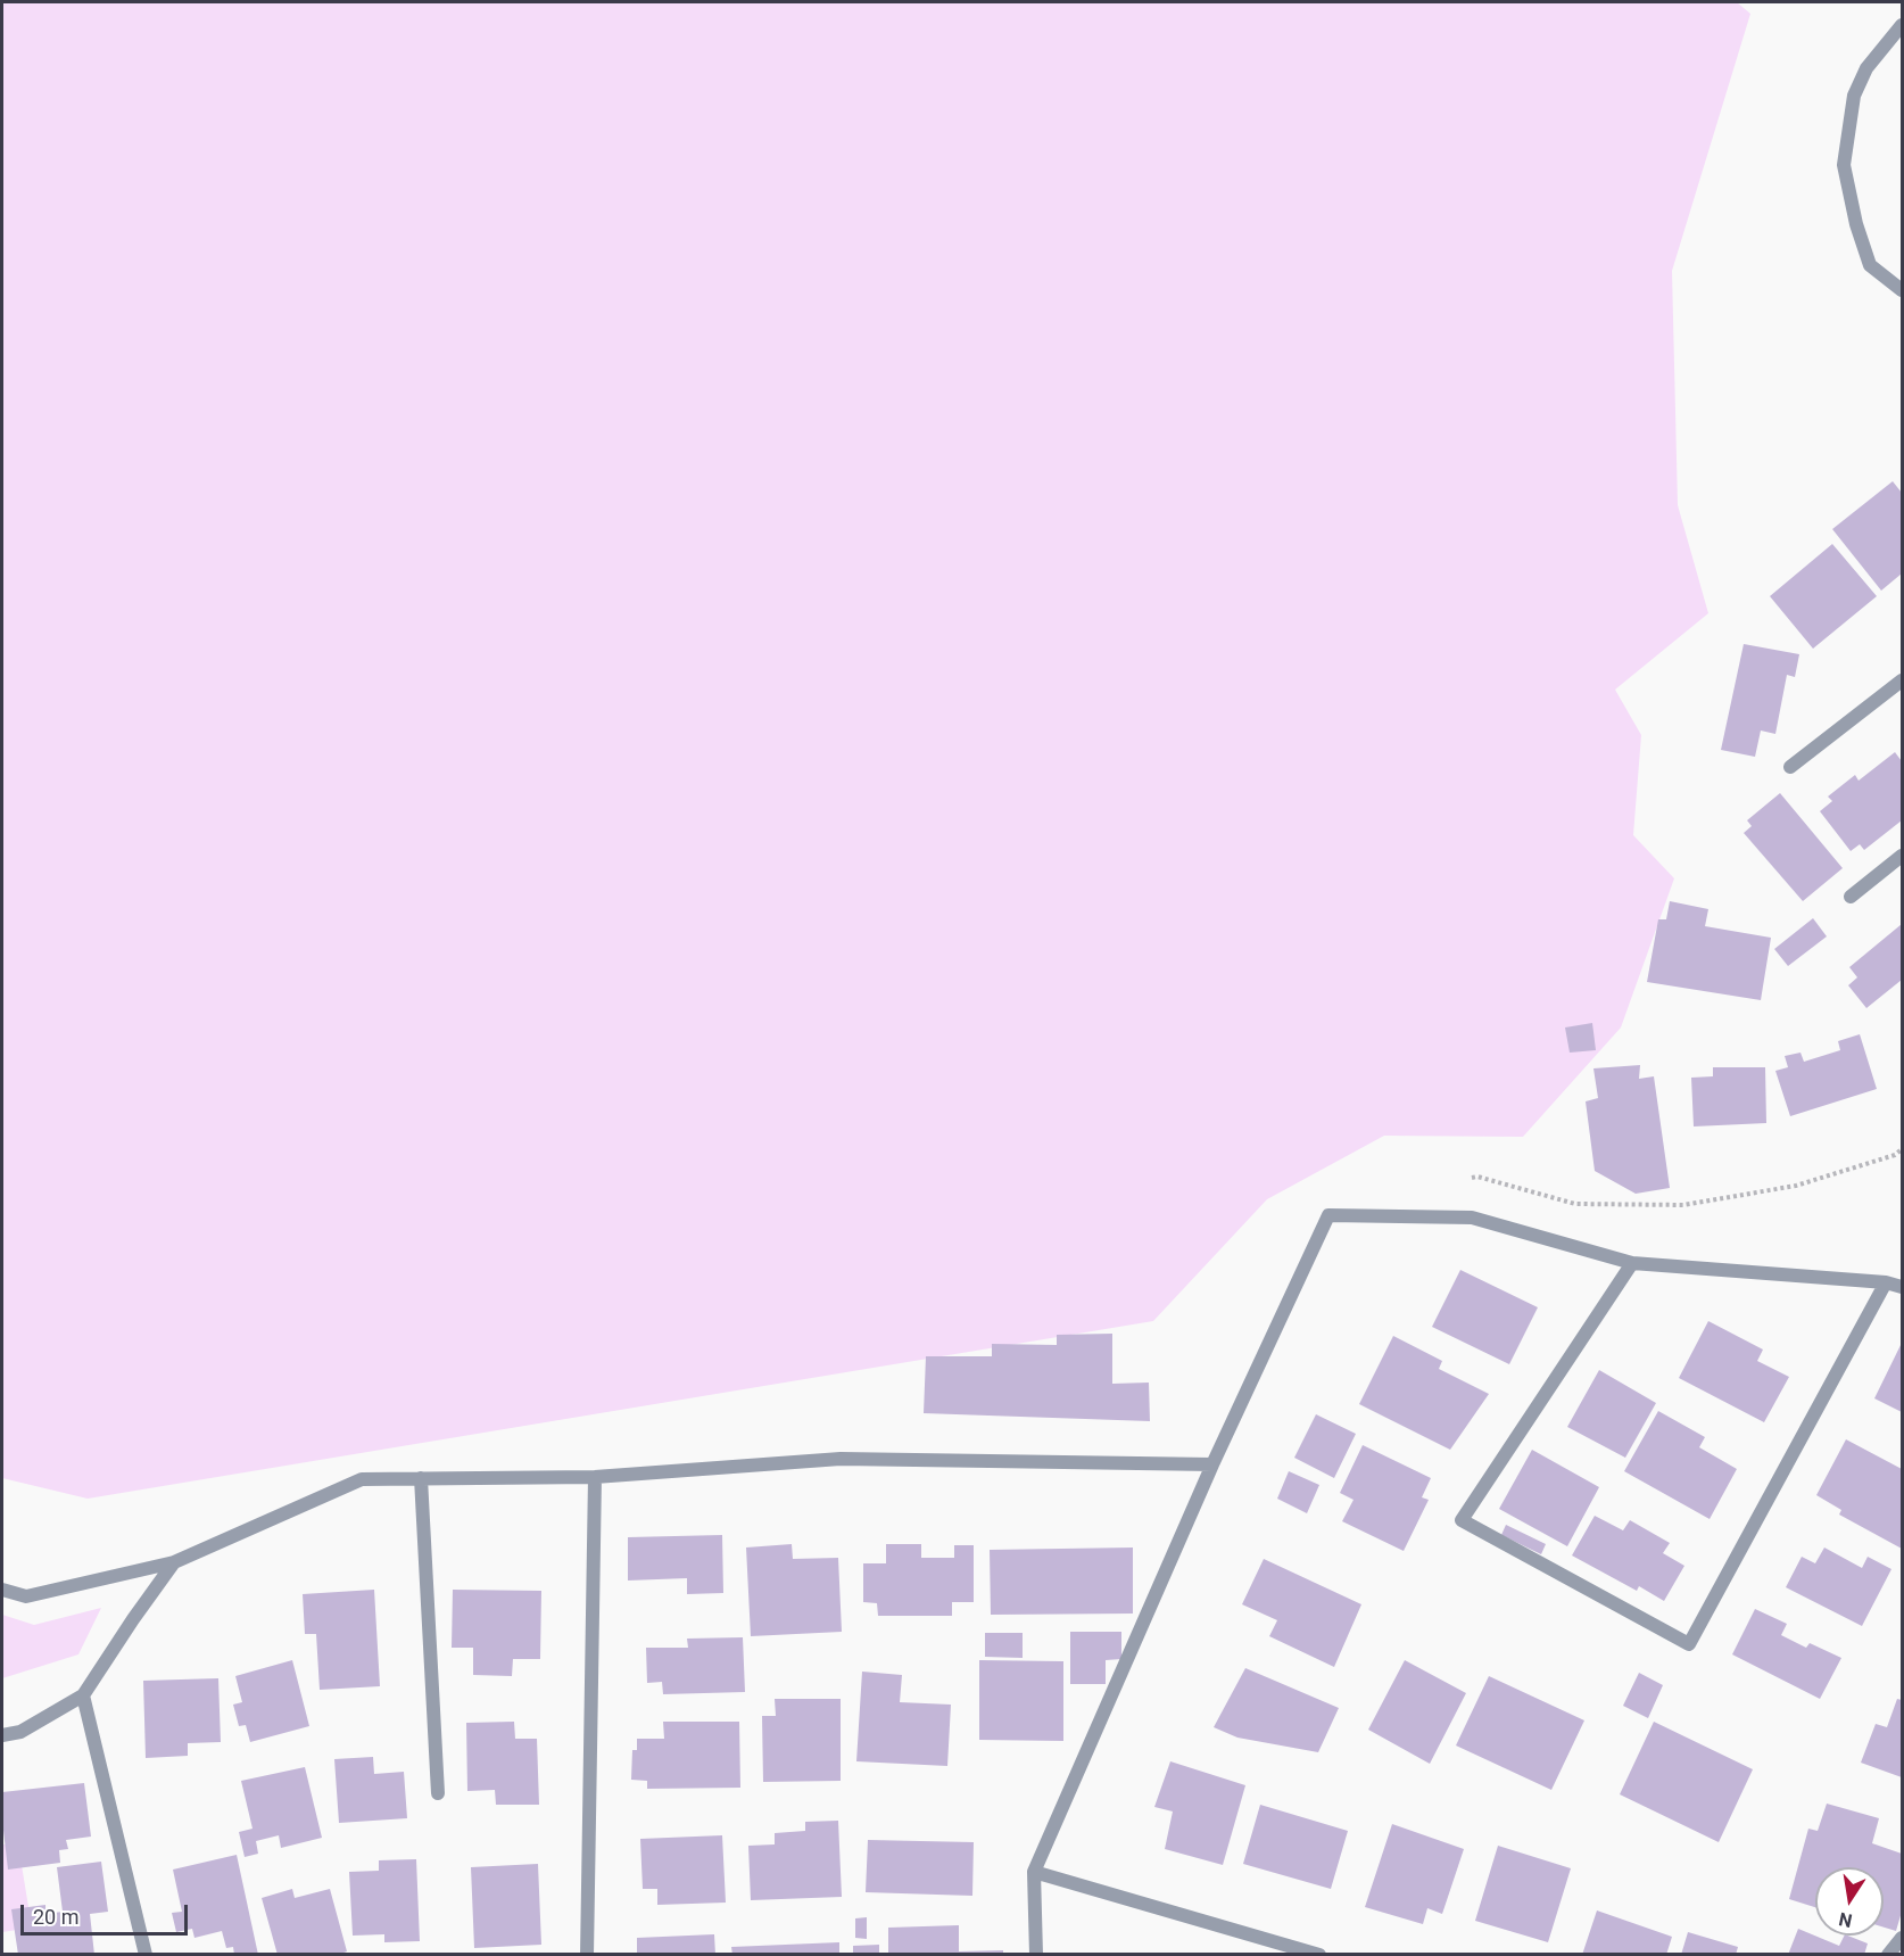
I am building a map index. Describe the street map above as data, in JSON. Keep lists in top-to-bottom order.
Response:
{
  "scale_bar": "20 m",
  "north": "bottom"
}
